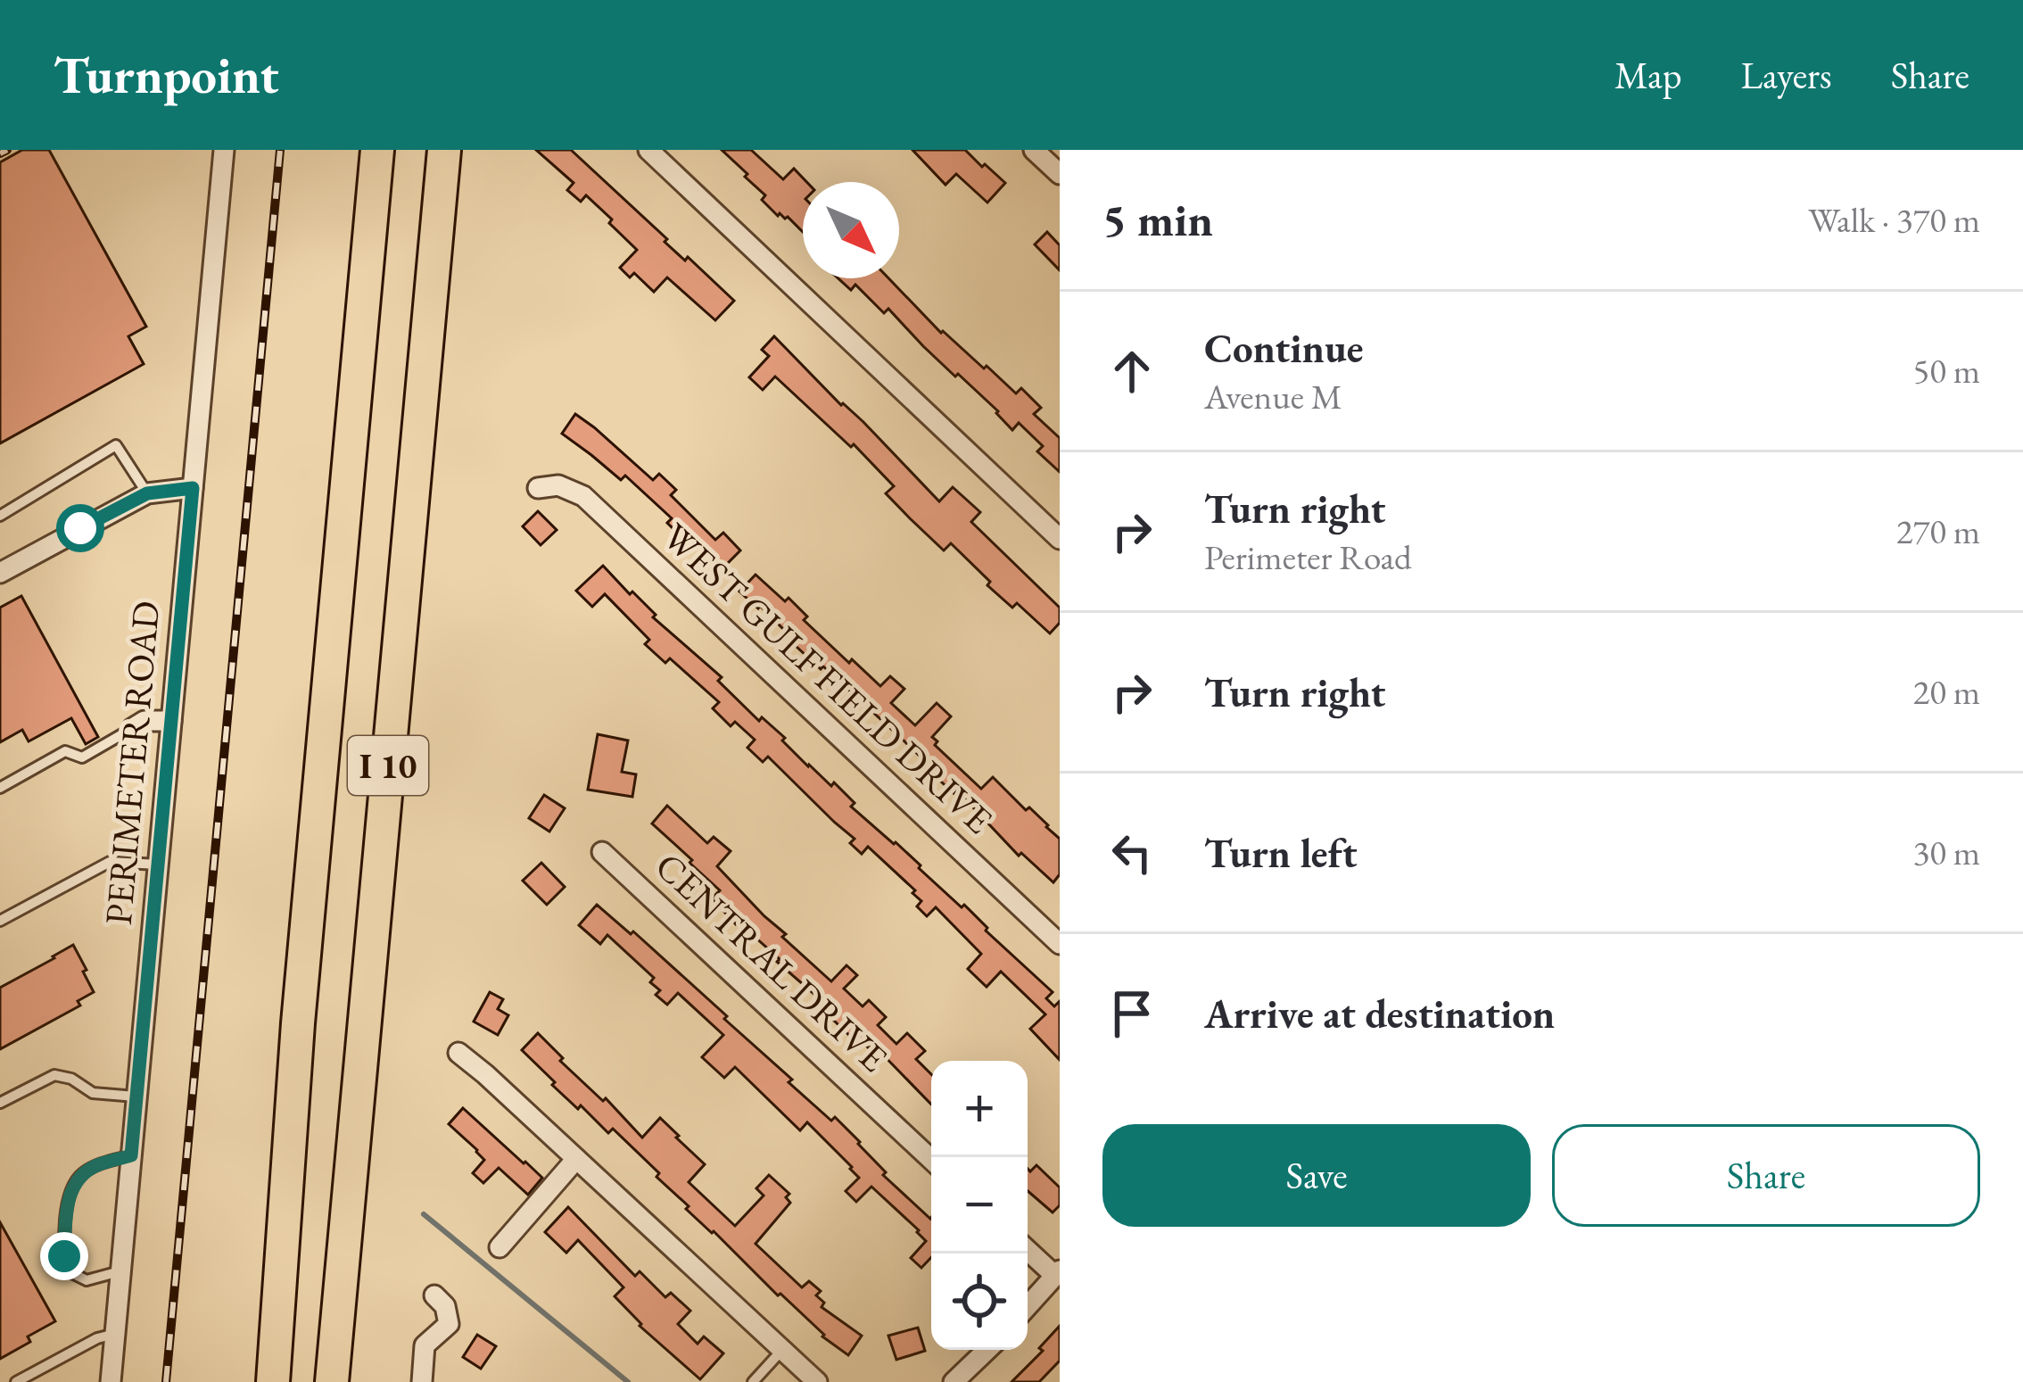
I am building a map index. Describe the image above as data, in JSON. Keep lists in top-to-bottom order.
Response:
{
  "streets": {
    "highway": ["I 10"],
    "street": ["WEST GULF FIELD DRIVE", "PERIMETER ROAD", "CENTRAL DRIVE"]
  },
  "north": "bottom right",
  "page": {
    "header": "Turnpoint",
    "nav": ["Map", "Layers", "Share"],
    "heading": ["5 min", "Walk · 370 m"],
    "list": [
      ["Continue", "Avenue M", "50 m"],
      ["Turn right", "Perimeter Road", "270 m"],
      ["Turn right", "20 m"],
      ["Turn left", "30 m"],
      "Arrive at destination"
    ],
    "map_buttons": ["+", "−"],
    "buttons": ["Save", "Share"]
  }
}
